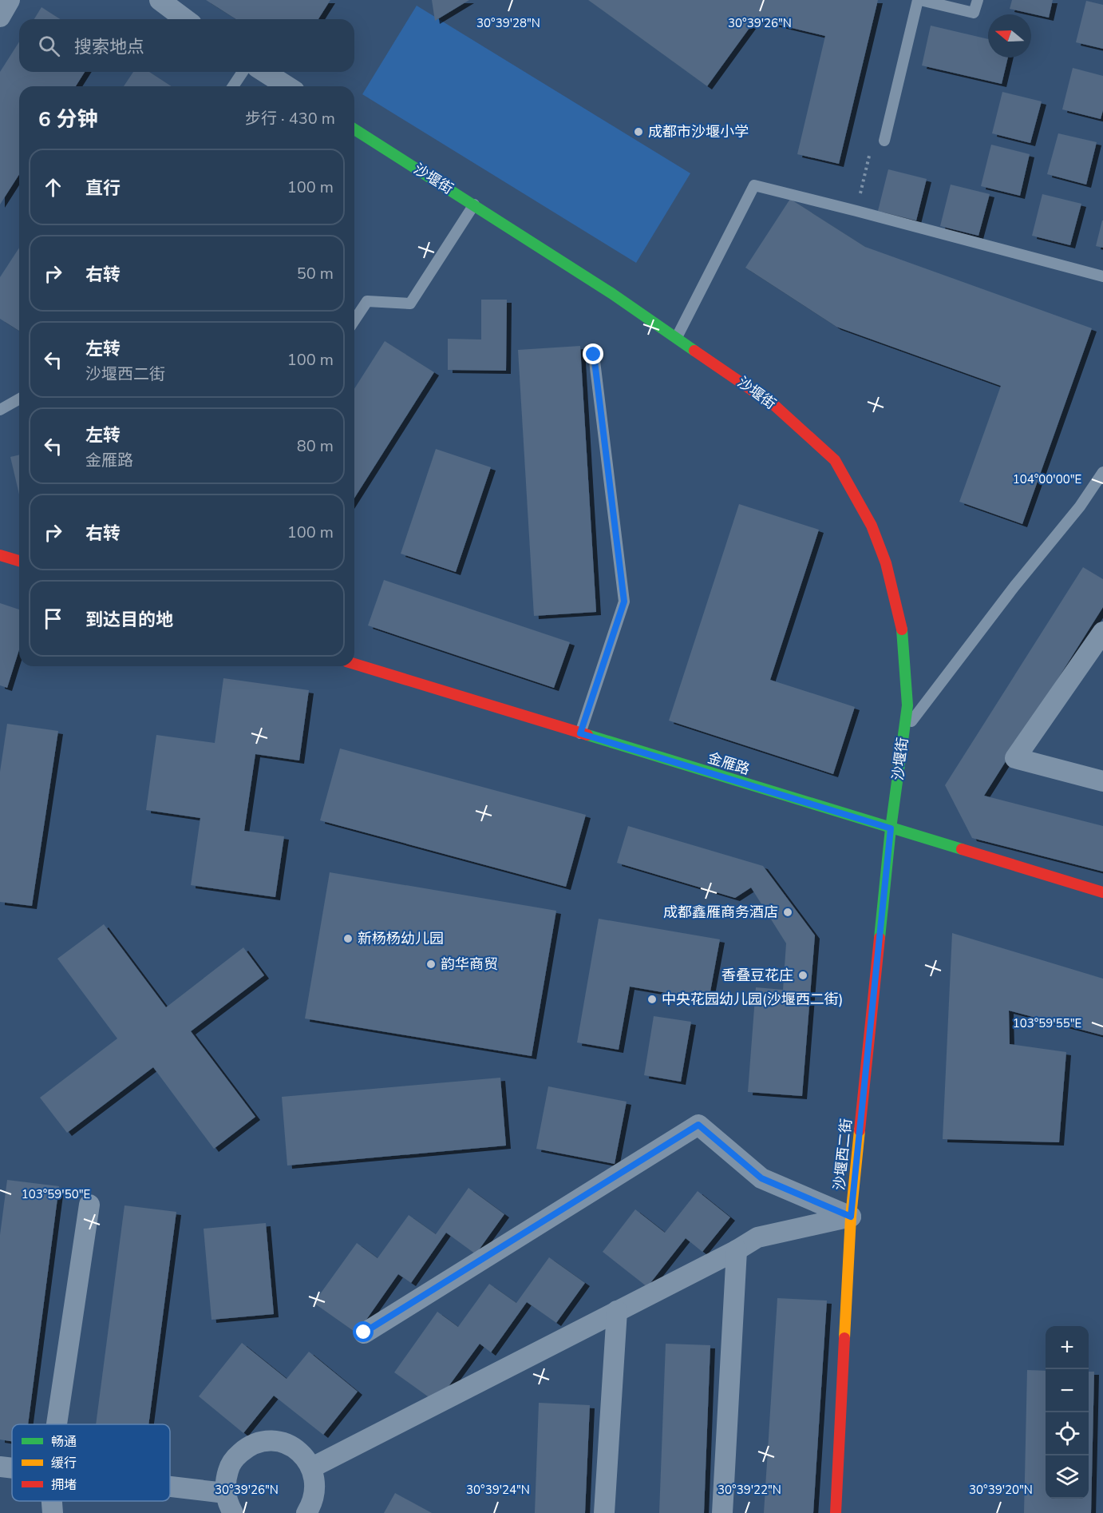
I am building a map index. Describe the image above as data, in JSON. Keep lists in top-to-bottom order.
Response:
{
  "streets": {
    "street": ["沙堰街", "金雁路", "沙堰西二街"]
  },
  "crossings": [
    ["沙堰街", "金雁路"],
    ["沙堰街", "沙堰西二街"],
    ["金雁路", "沙堰西二街"]
  ],
  "places": [
    "成都市沙堰小学",
    "成都鑫雁商务酒店",
    "新杨杨幼儿园",
    "韵华商贸",
    "香叠豆花庄",
    "中央花园幼儿园(沙堰西二街)"
  ],
  "legend": ["畅通", "缓行", "拥堵"],
  "north": "left",
  "page": {
    "search": "搜索地点",
    "heading": ["6 分钟", "步行 · 430 m"],
    "list": [
      ["直行", "100 m"],
      ["右转", "50 m"],
      ["左转", "沙堰西二街", "100 m"],
      ["左转", "金雁路", "80 m"],
      ["右转", "100 m"],
      "到达目的地"
    ],
    "map_buttons": ["+", "−"]
  },
  "coordinates": [
    "30°39'28\"N",
    "30°39'26\"N",
    "104°00'00\"E",
    "103°59'55\"E",
    "103°59'50\"E",
    "30°39'24\"N",
    "30°39'22\"N",
    "30°39'20\"N"
  ]
}
